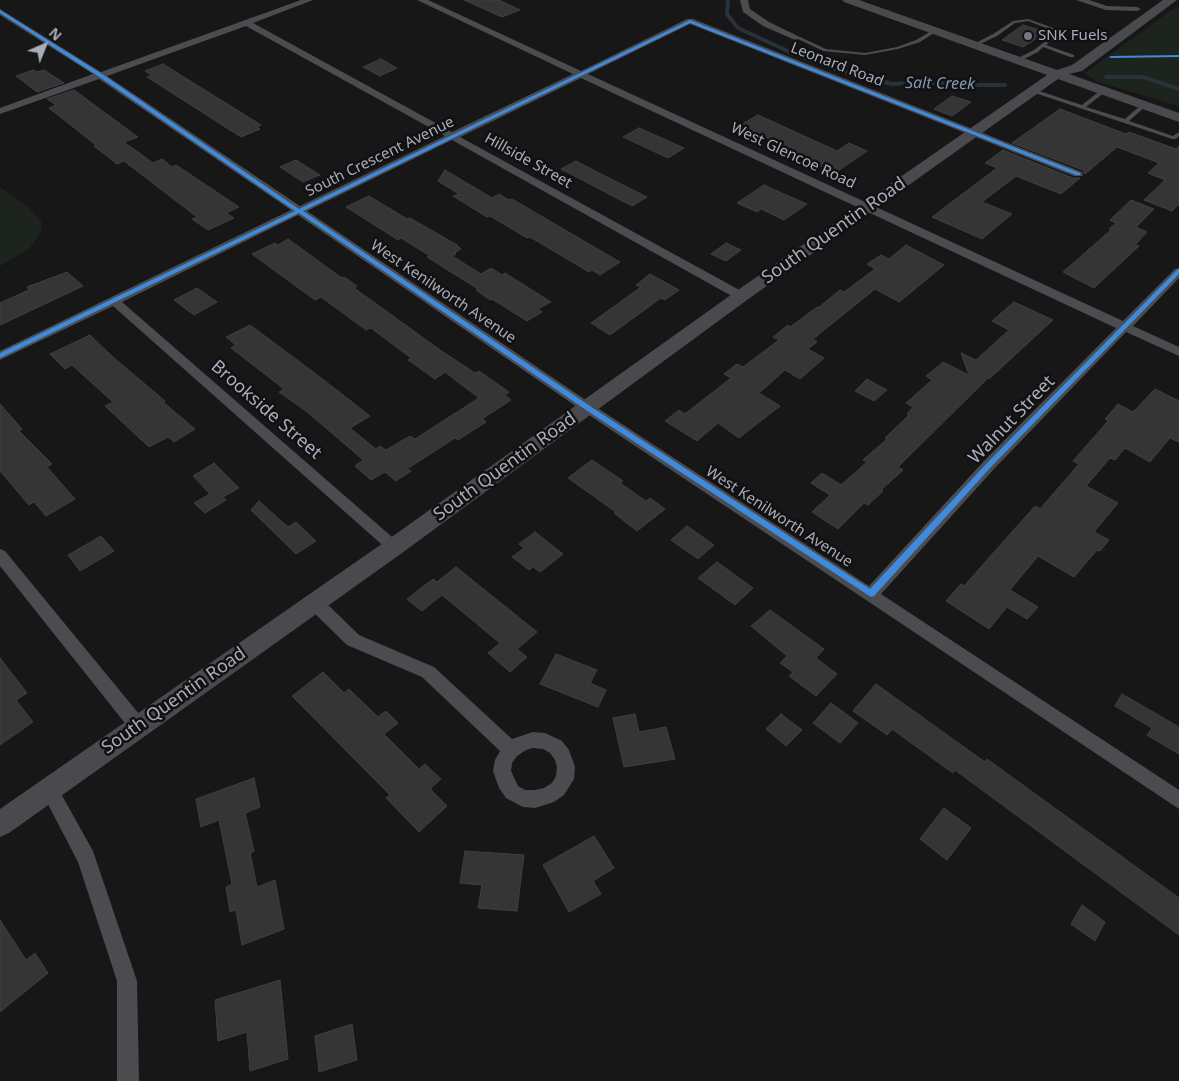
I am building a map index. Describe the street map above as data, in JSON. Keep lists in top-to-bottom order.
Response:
{
  "streets": {
    "main road": ["South Quentin Road"],
    "street": [
      "Leonard Road",
      "West Glencoe Road",
      "South Crescent Avenue",
      "Hillside Street",
      "West Kenilworth Avenue",
      "Brookside Street",
      "Walnut Street"
    ]
  },
  "crossings": [
    ["Leonard Road", "South Crescent Avenue"],
    ["Leonard Road", "South Quentin Road"],
    ["West Glencoe Road", "South Crescent Avenue"],
    ["West Glencoe Road", "South Quentin Road"],
    ["West Glencoe Road", "Walnut Street"],
    ["South Crescent Avenue", "Hillside Street"],
    ["South Crescent Avenue", "West Kenilworth Avenue"],
    ["South Crescent Avenue", "Brookside Street"],
    ["Hillside Street", "South Quentin Road"],
    ["South Quentin Road", "West Kenilworth Avenue"],
    ["South Quentin Road", "Brookside Street"],
    ["West Kenilworth Avenue", "Walnut Street"]
  ],
  "water": ["Salt Creek"],
  "places": ["SNK Fuels"],
  "north": "top right"
}
